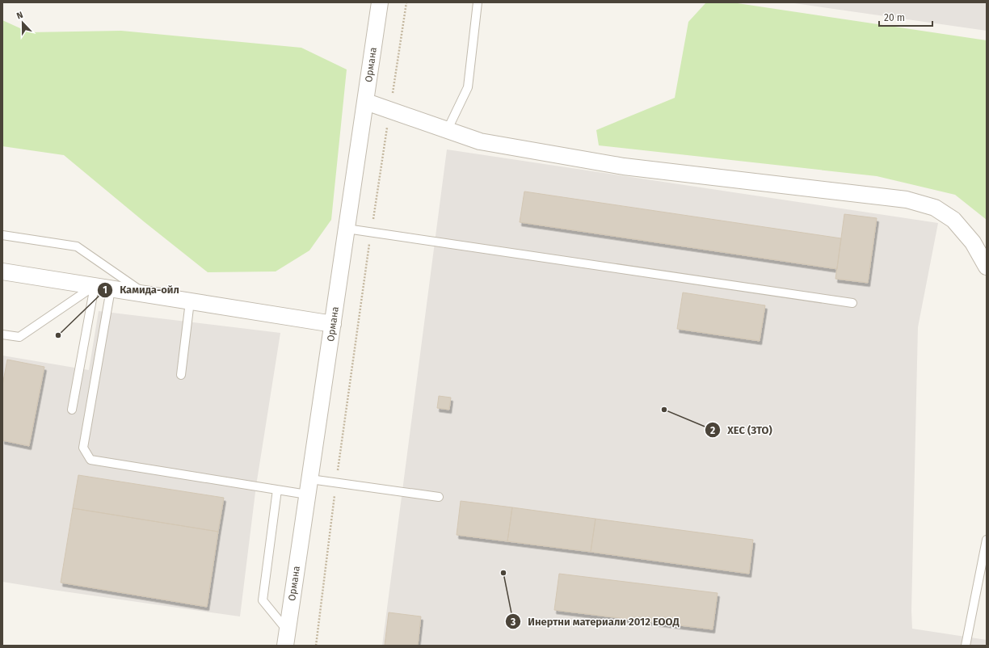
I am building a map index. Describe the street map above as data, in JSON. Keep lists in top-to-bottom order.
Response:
{
  "streets": {
    "street": ["Ормана"]
  },
  "places": ["Камида-ойл", "ХЕС (ЗТО)", "Инертни материали 2012 ЕООД"],
  "scale_bar": "20 m",
  "north": "top"
}
